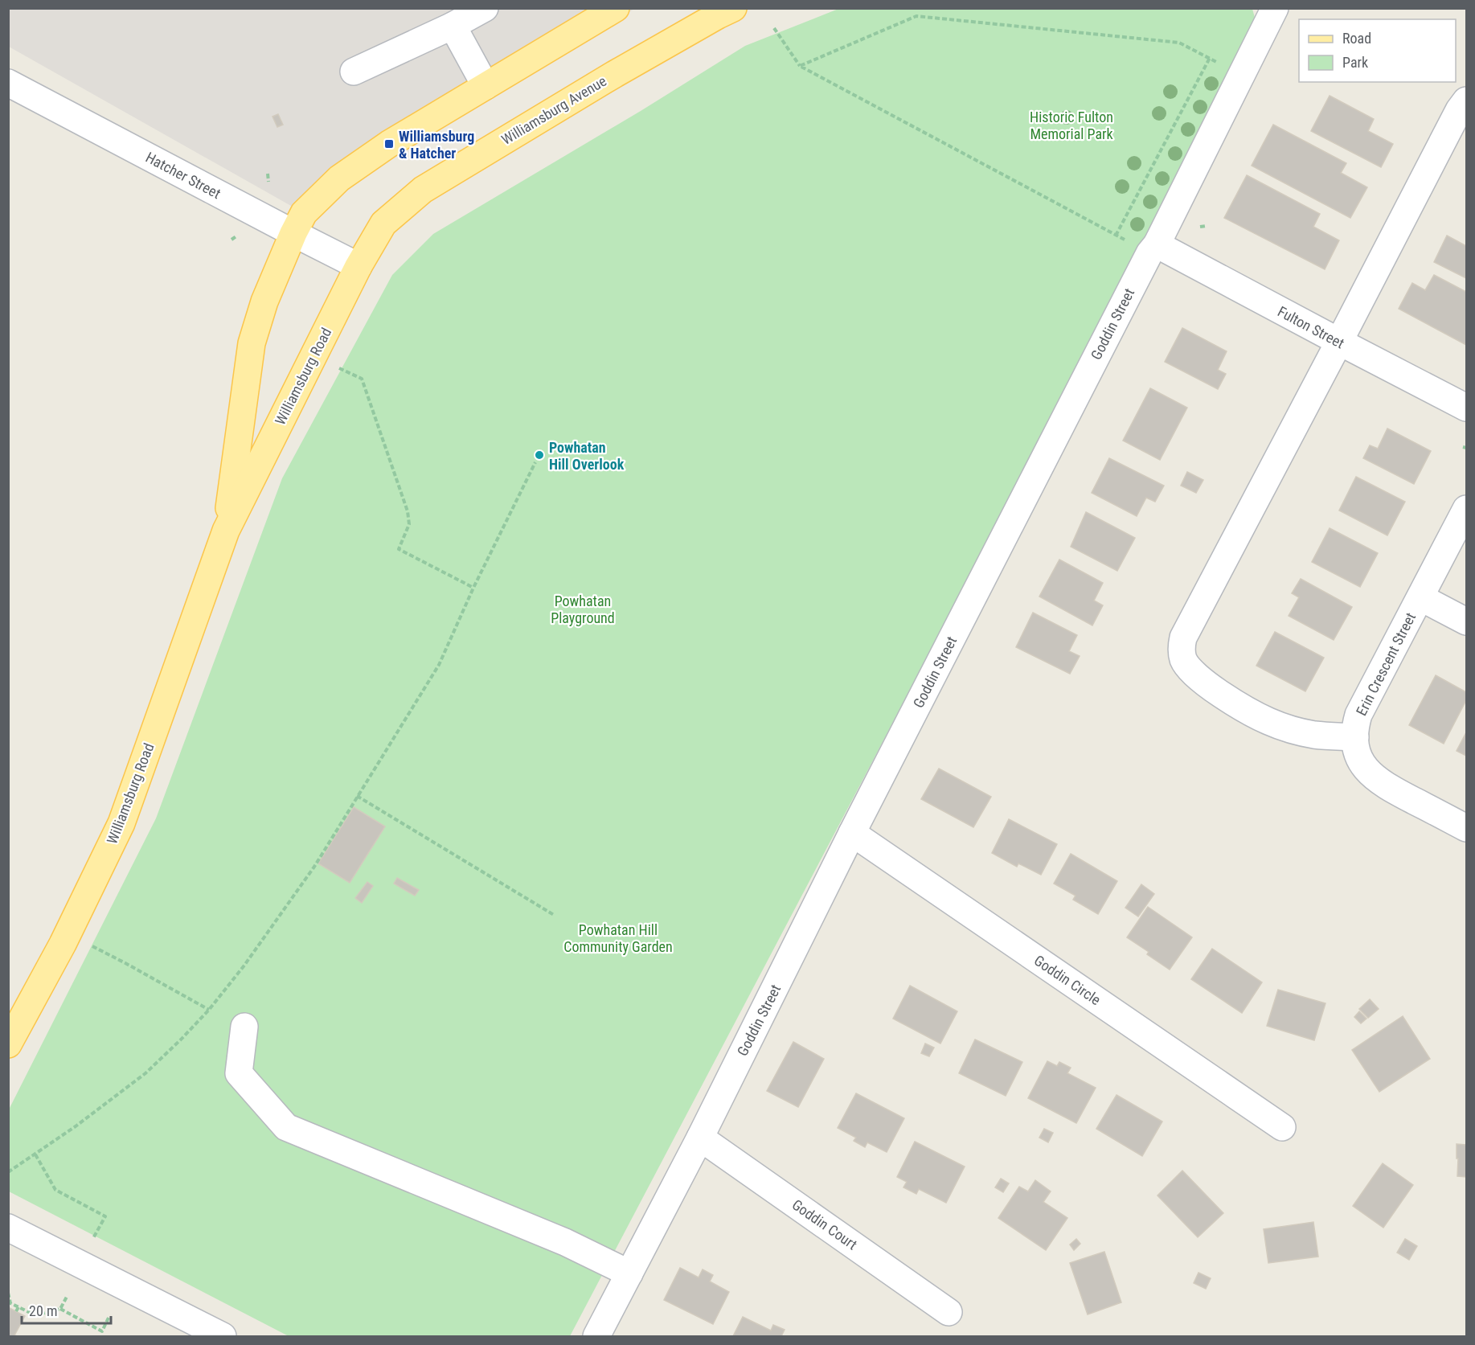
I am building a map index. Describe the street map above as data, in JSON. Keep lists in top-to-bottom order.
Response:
{
  "streets": {
    "main road": ["Williamsburg Avenue", "Williamsburg Road"],
    "street": [
      "Hatcher Street",
      "Goddin Street",
      "Fulton Street",
      "Erin Crescent Street",
      "Goddin Circle",
      "Goddin Court"
    ]
  },
  "crossings": [
    ["Williamsburg Avenue", "Williamsburg Road"],
    ["Hatcher Street", "Williamsburg Road"],
    ["Goddin Street", "Fulton Street"],
    ["Goddin Street", "Goddin Circle"],
    ["Goddin Street", "Goddin Court"]
  ],
  "parks": ["Historic Fulton Memorial Park", "Powhatan Playground", "Powhatan Hill Community Garden"],
  "places": {
    "transit": ["Williamsburg & Hatcher"],
    "other": ["Powhatan Hill Overlook"]
  },
  "legend": ["Road", "Park"],
  "scale_bar": "20 m"
}
